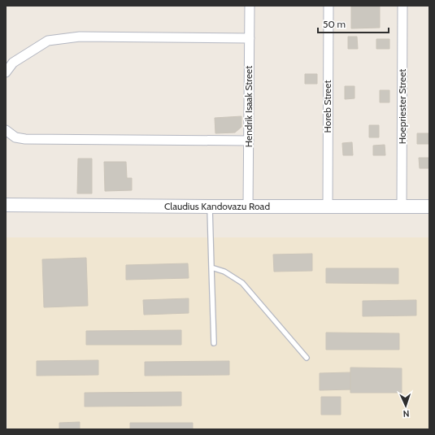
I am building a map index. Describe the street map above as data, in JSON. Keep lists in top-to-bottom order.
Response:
{
  "streets": {
    "street": [
      "Hendrik Isaak Street",
      "Horeb Street",
      "Hoepriester Street",
      "Claudius Kandovazu Road"
    ]
  },
  "crossings": [
    ["Hendrik Isaak Street", "Claudius Kandovazu Road"],
    ["Horeb Street", "Claudius Kandovazu Road"],
    ["Hoepriester Street", "Claudius Kandovazu Road"]
  ],
  "scale_bar": "50 m",
  "north": "bottom"
}
